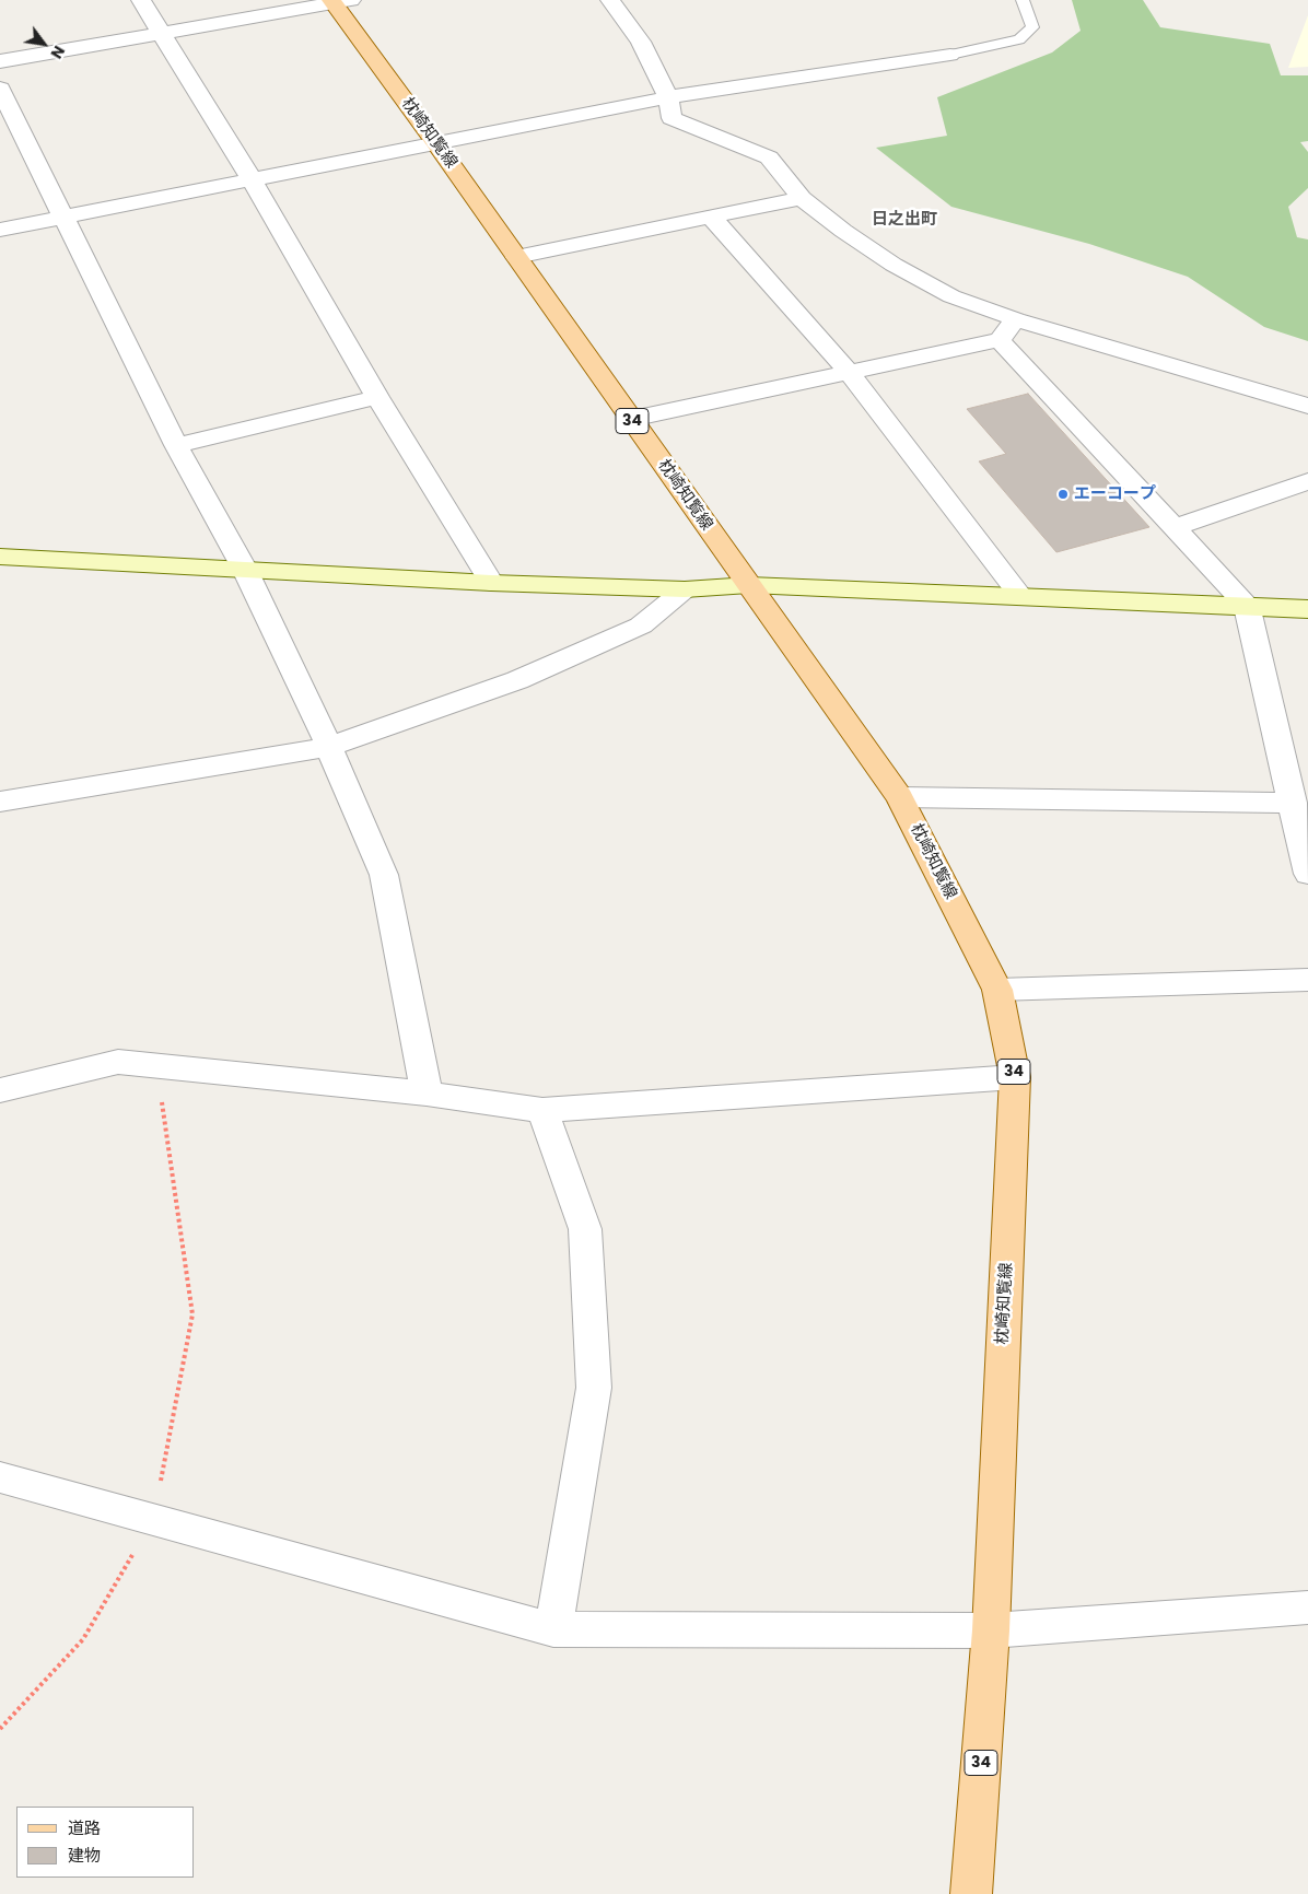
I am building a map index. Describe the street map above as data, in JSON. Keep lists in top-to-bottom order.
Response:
{
  "streets": {
    "main road": ["枕崎知覧線", "34"]
  },
  "districts": ["日之出町"],
  "places": ["エーコープ"],
  "legend": ["道路", "建物"],
  "north": "bottom right"
}
